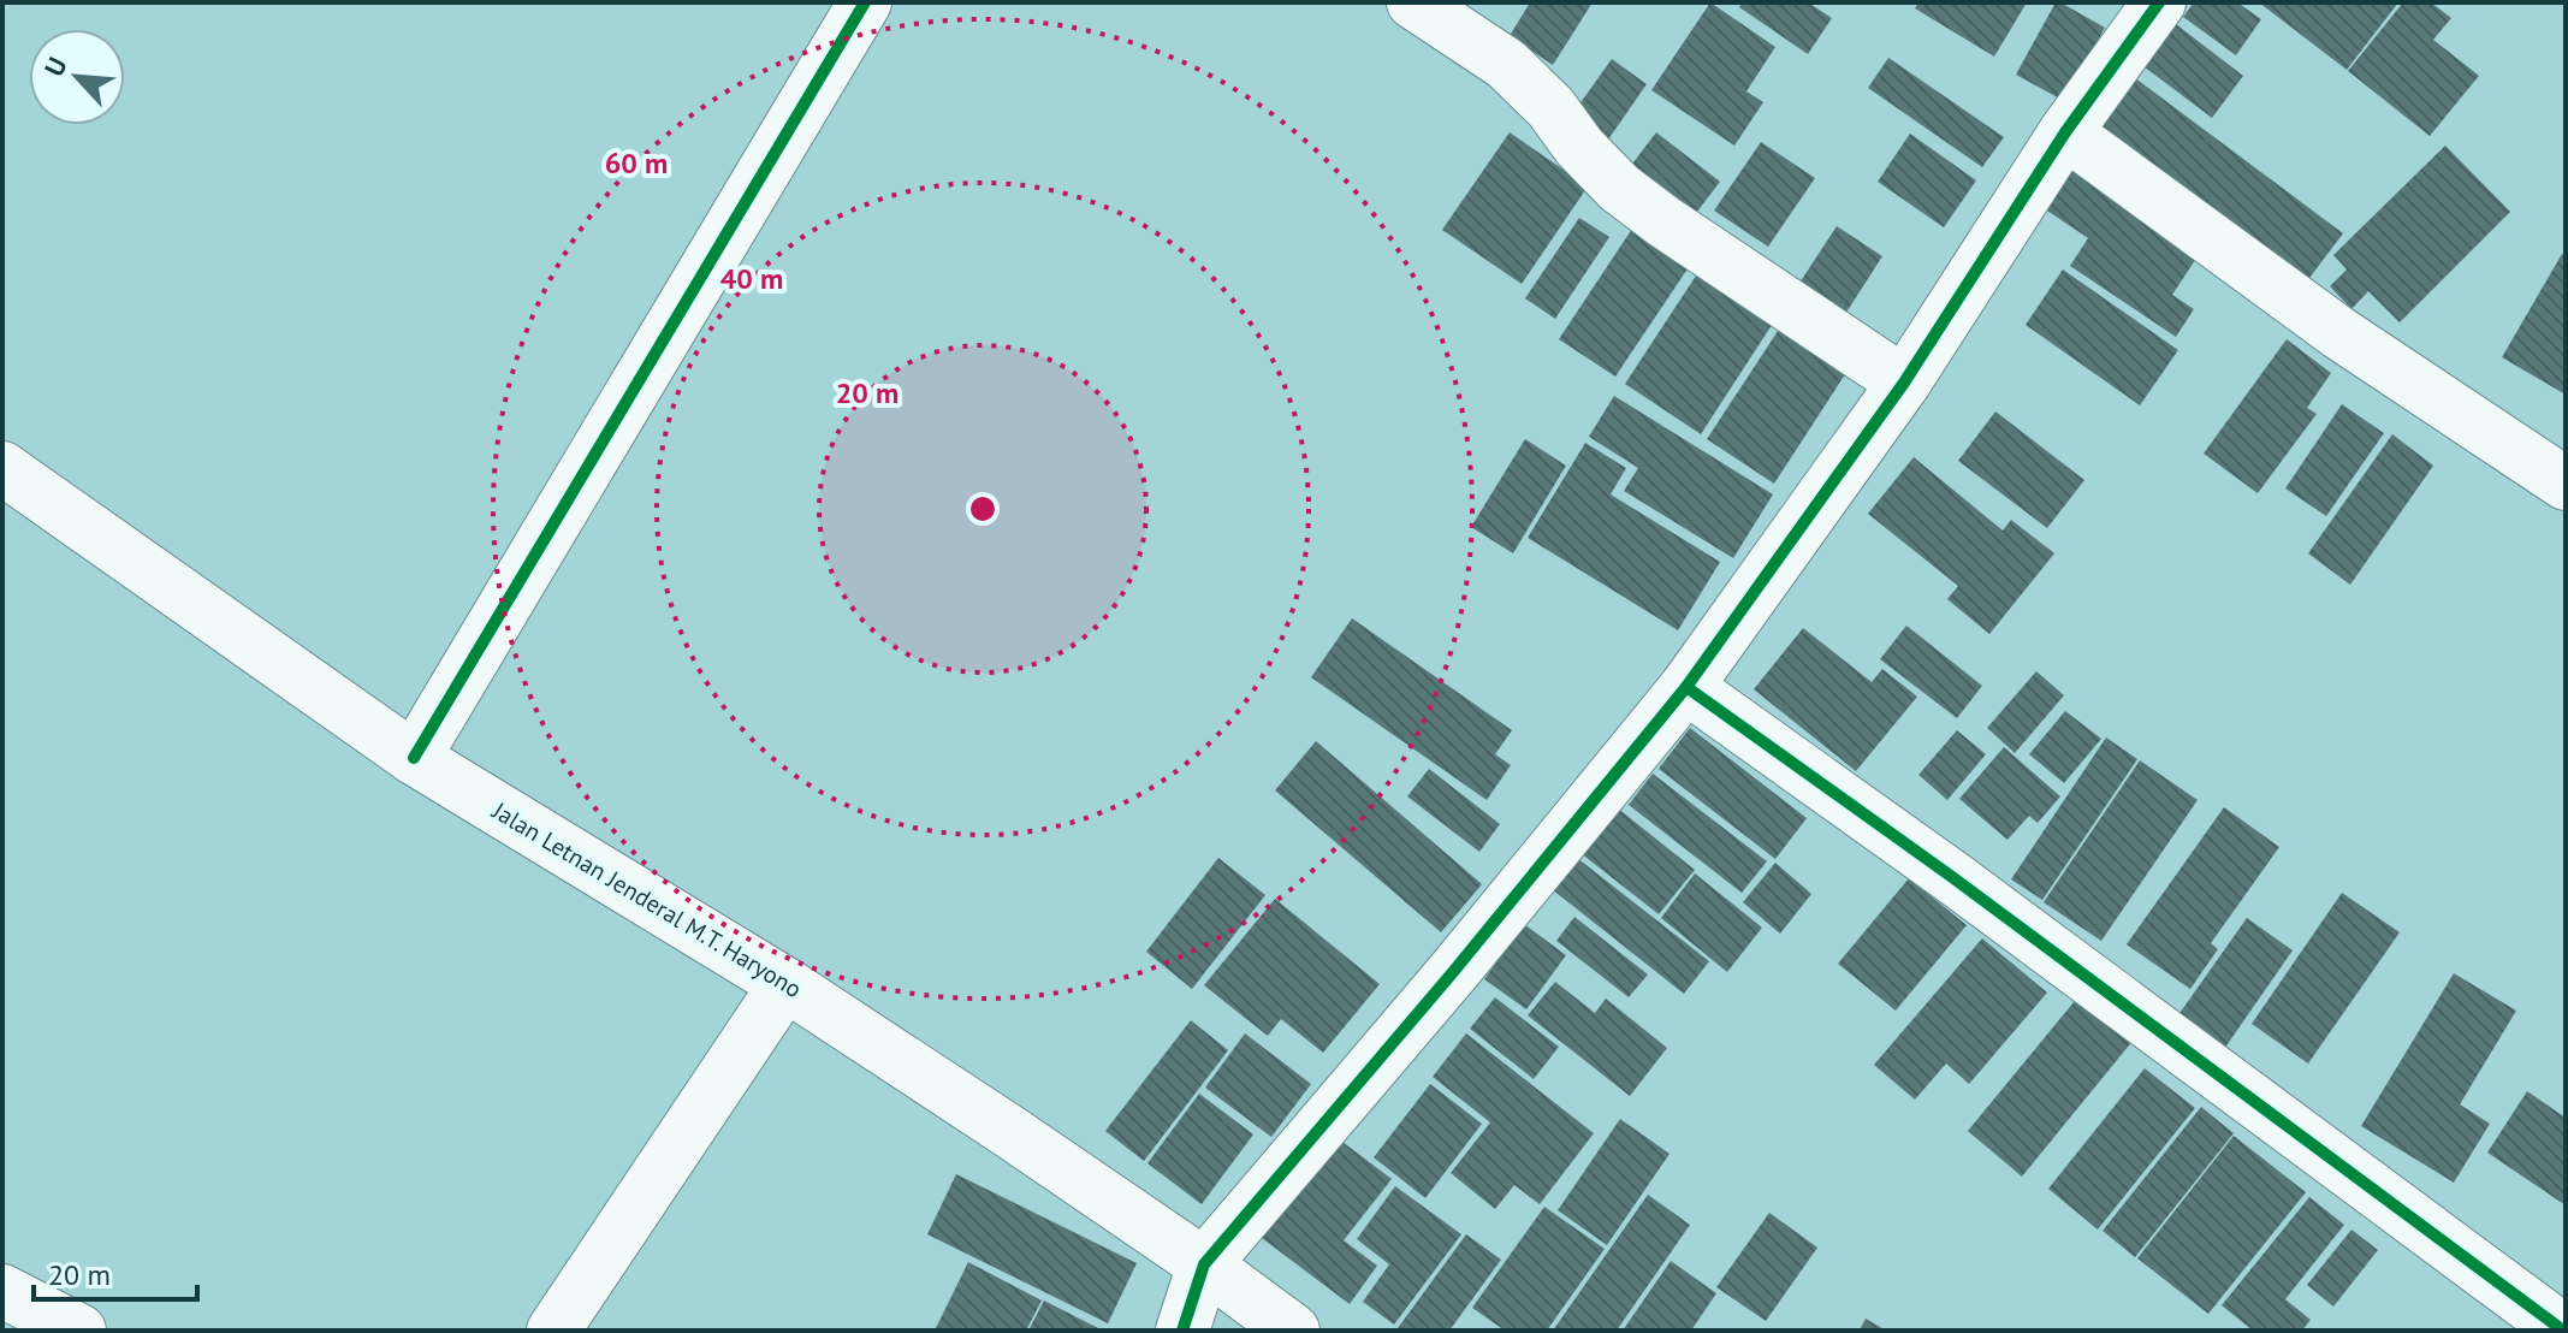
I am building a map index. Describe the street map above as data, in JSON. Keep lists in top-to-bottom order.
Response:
{
  "streets": {
    "street": ["Jalan Letnan Jenderal M.T. Haryono"]
  },
  "scale_bar": "20 m",
  "north": "top left",
  "rings": ["60 m", "40 m", "20 m"]
}
